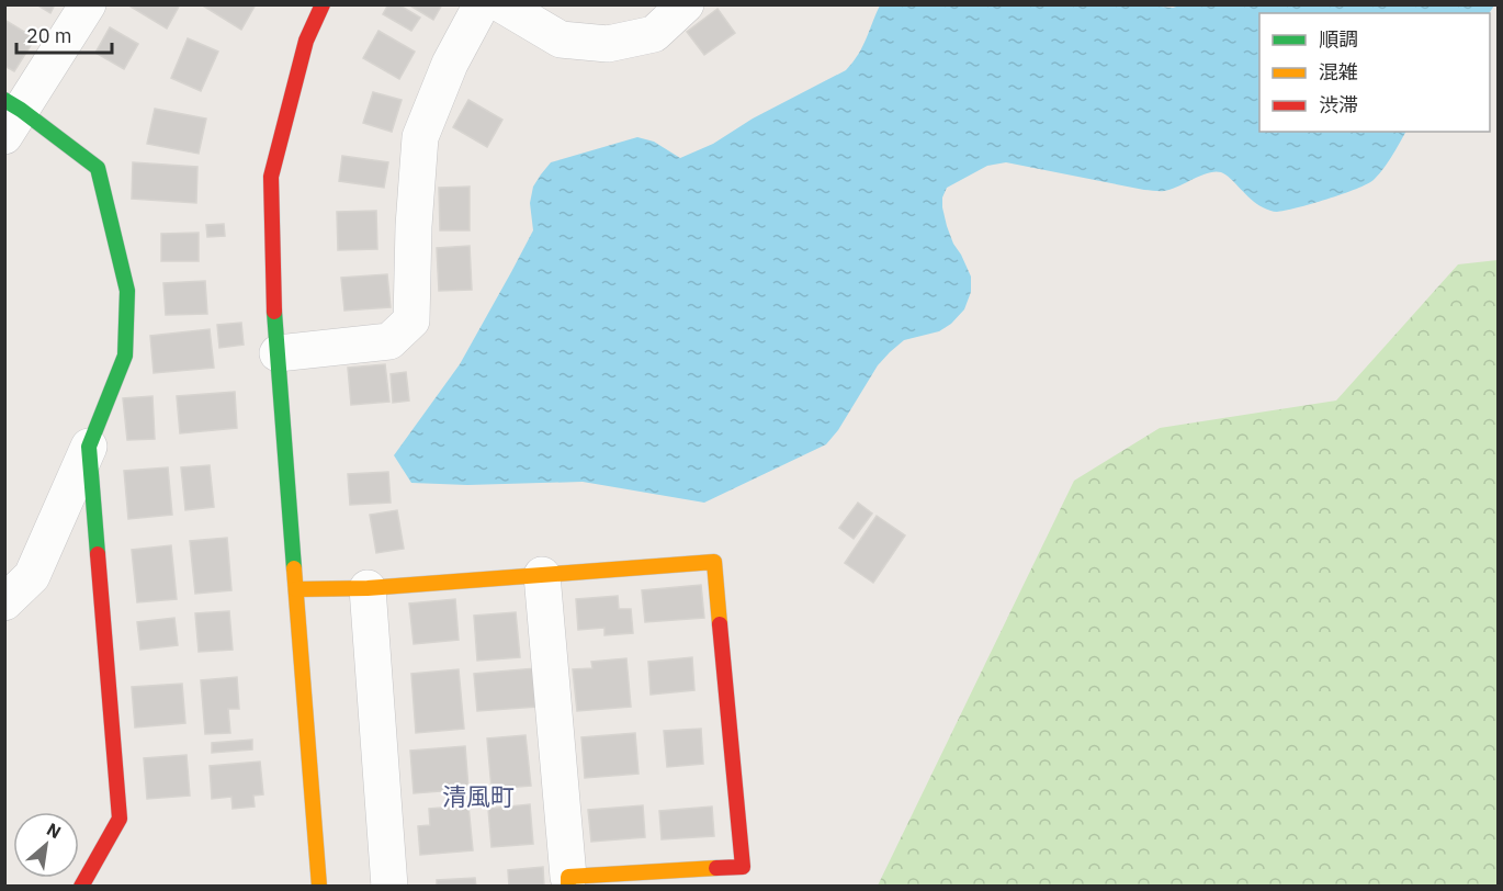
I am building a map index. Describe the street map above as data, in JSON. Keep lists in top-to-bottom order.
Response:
{
  "districts": ["清風町"],
  "legend": ["順調", "混雑", "渋滞"],
  "scale_bar": "20 m",
  "north": "top right"
}
